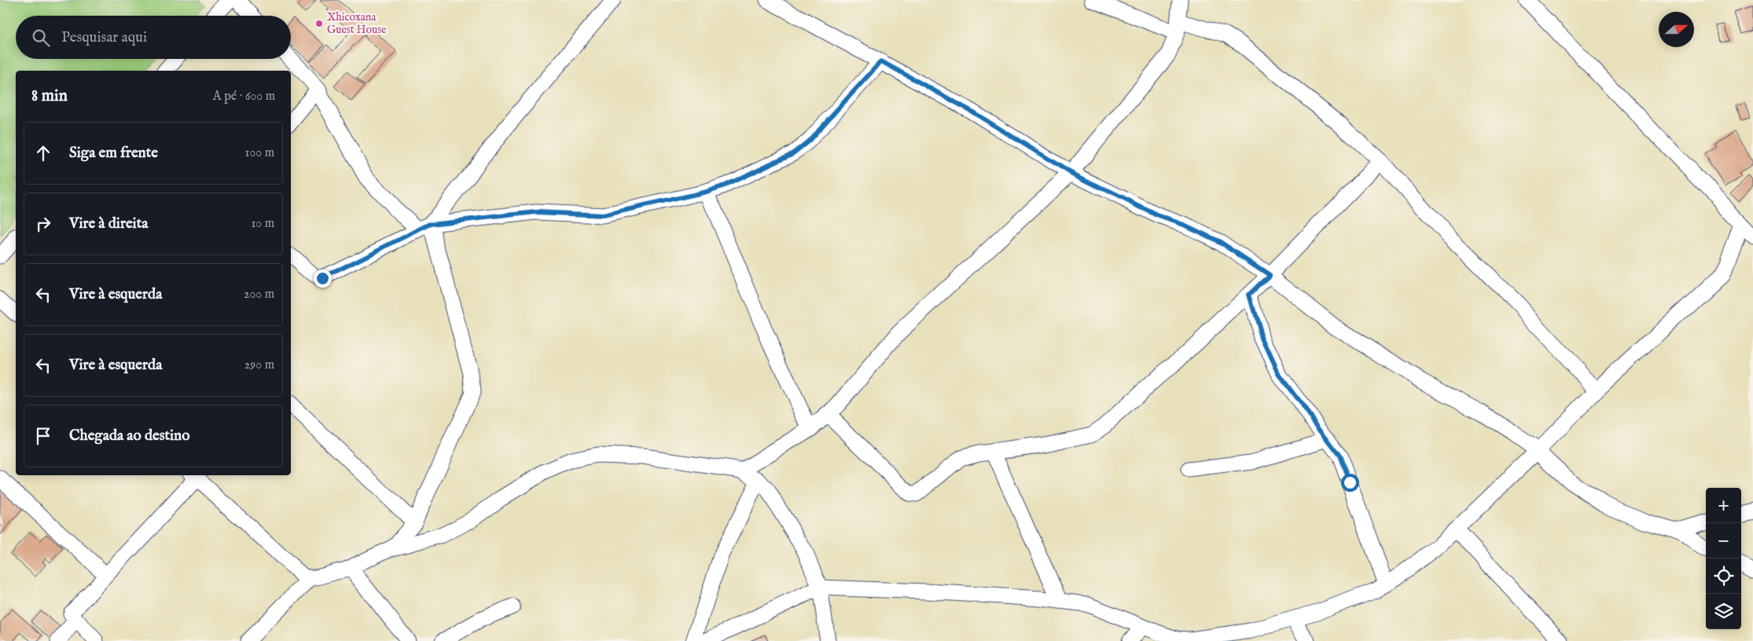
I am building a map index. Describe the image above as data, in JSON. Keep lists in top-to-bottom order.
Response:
{
  "places": ["Xhicoxana Guest House"],
  "north": "right",
  "page": {
    "search": "Pesquisar aqui",
    "heading": ["8 min", "A pé · 600 m"],
    "list": [
      ["Siga em frente", "100 m"],
      ["Vire à direita", "10 m"],
      ["Vire à esquerda", "200 m"],
      ["Vire à esquerda", "290 m"],
      "Chegada ao destino"
    ],
    "map_buttons": ["+", "−"]
  }
}
